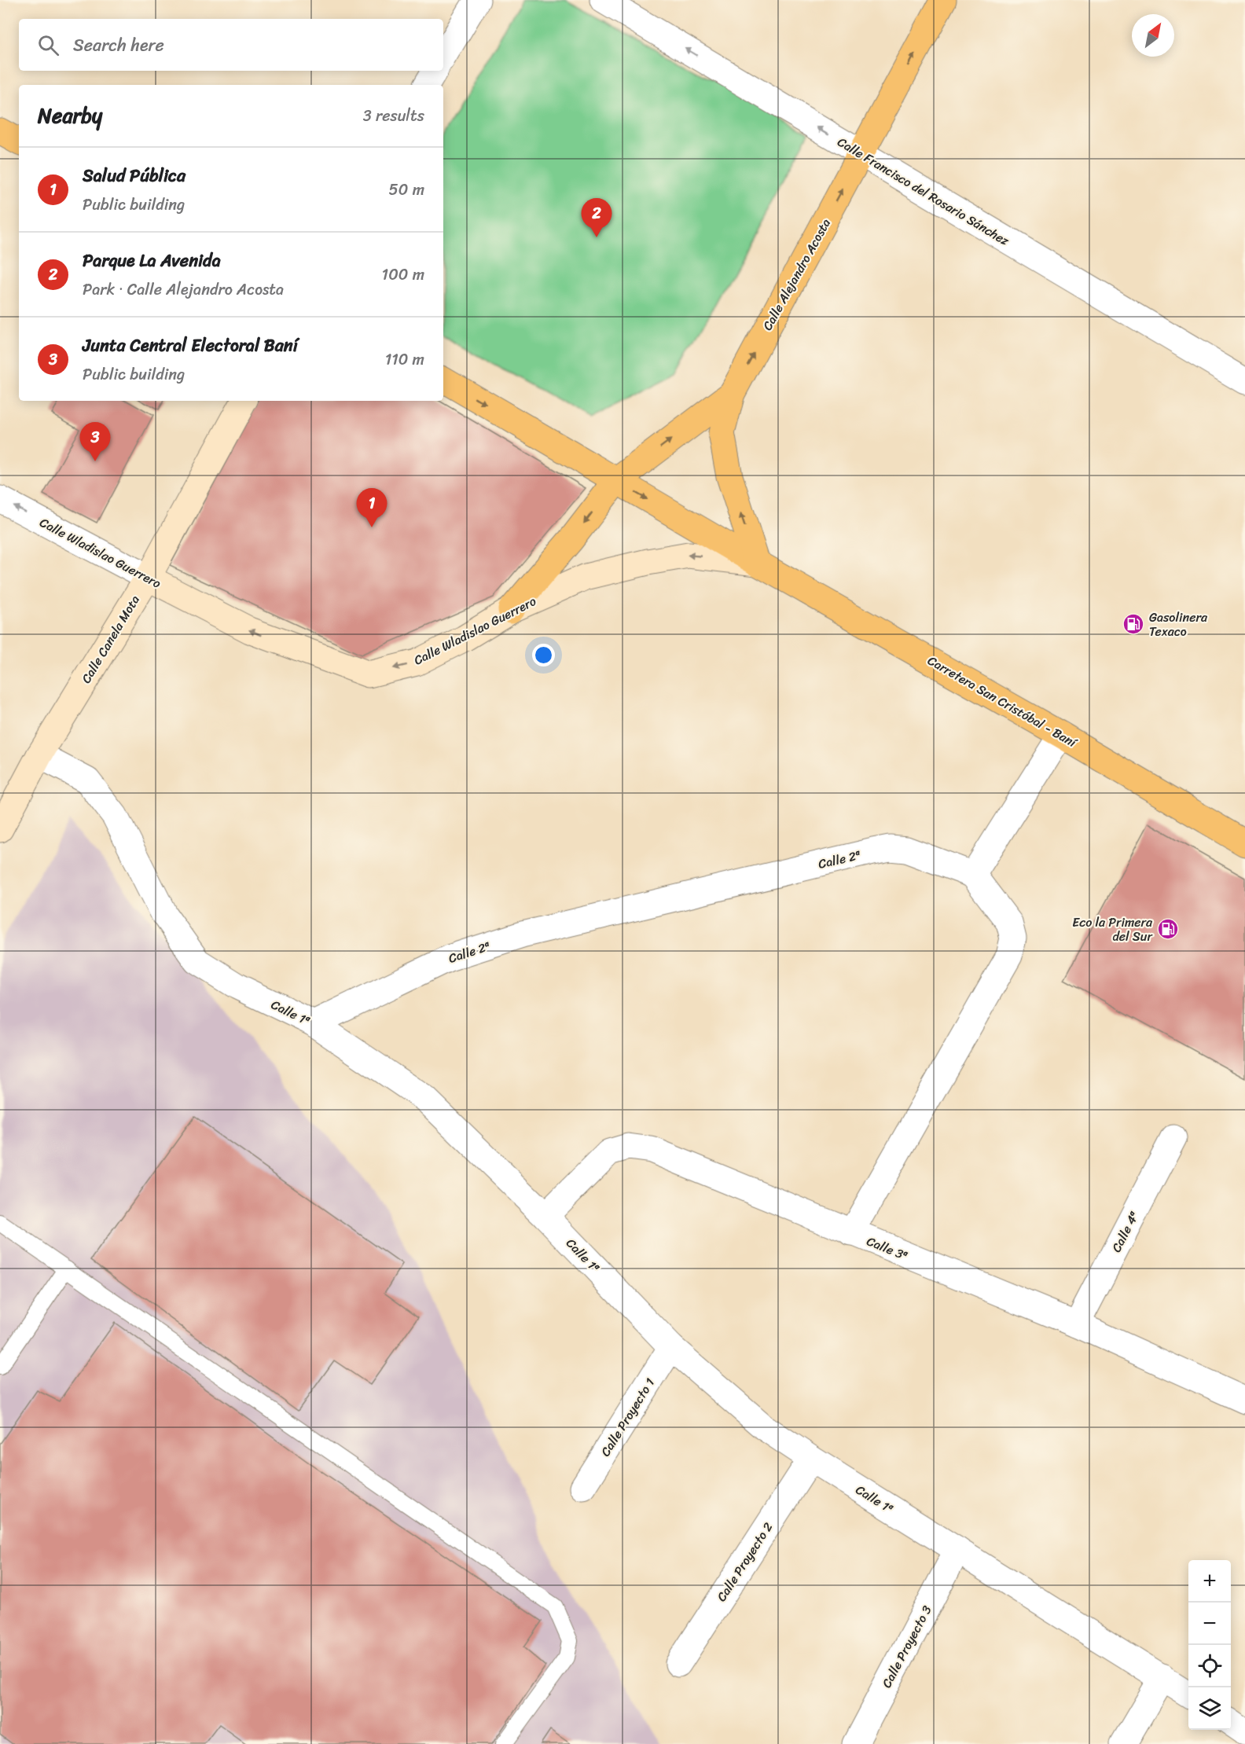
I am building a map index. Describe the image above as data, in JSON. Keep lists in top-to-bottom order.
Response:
{
  "streets": {
    "main road": [
      "Calle Alejandro Acosta",
      "Calle Wladislao Guerrero",
      "Calle Canela Mota",
      "Carretera San Cristóbal - Baní"
    ],
    "street": [
      "Calle Francisco del Rosario Sánchez",
      "Calle 2ª",
      "Calle 1ª",
      "Calle 4ª",
      "Calle 3ª",
      "Calle Proyecto 1",
      "Calle Proyecto 2",
      "Calle Proyecto 3"
    ]
  },
  "crossings": [
    ["Calle Francisco del Rosario Sánchez", "Calle Alejandro Acosta"],
    ["Calle Alejandro Acosta", "Calle Wladislao Guerrero"],
    ["Calle Alejandro Acosta", "Carretera San Cristóbal - Baní"],
    ["Calle Wladislao Guerrero", "Calle Canela Mota"],
    ["Calle Wladislao Guerrero", "Carretera San Cristóbal - Baní"],
    ["Calle Canela Mota", "Calle 1ª"],
    ["Calle 2ª", "Calle 1ª"],
    ["Calle 1ª", "Calle 3ª"],
    ["Calle 1ª", "Calle Proyecto 1"],
    ["Calle 1ª", "Calle Proyecto 2"],
    ["Calle 1ª", "Calle Proyecto 3"],
    ["Calle 4ª", "Calle 3ª"]
  ],
  "one_way": [
    "Calle Francisco del Rosario Sánchez",
    "Calle Alejandro Acosta",
    "Calle Wladislao Guerrero",
    "Carretera San Cristóbal - Baní"
  ],
  "places": {
    "fuel station": ["Gasolinera Texaco", "Eco la Primera del Sur"]
  },
  "north": "top right",
  "page": {
    "search": "Search here",
    "heading": ["Nearby", "3 results"],
    "list": [
      {
        "mark": "1",
        "name": "Salud Pública",
        "note": "Public building",
        "value": "50 m"
      },
      {
        "mark": "2",
        "name": "Parque La Avenida",
        "note": "Park · Calle Alejandro Acosta",
        "value": "100 m"
      },
      {
        "mark": "3",
        "name": "Junta Central Electoral Baní",
        "note": "Public building",
        "value": "110 m"
      }
    ],
    "pins": ["2", "3", "1"],
    "map_buttons": ["+", "−"]
  }
}
